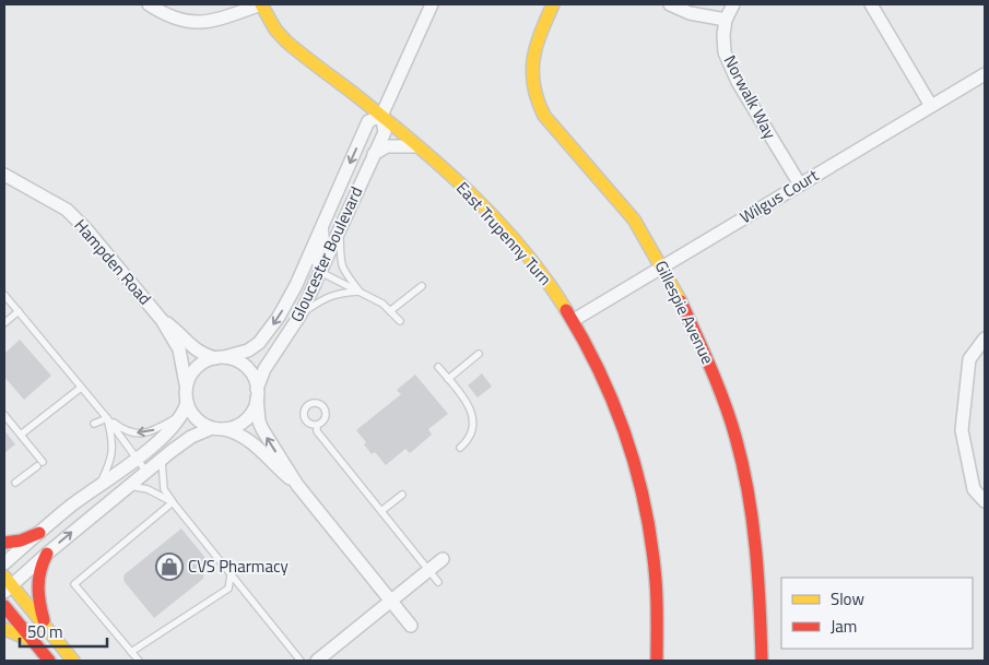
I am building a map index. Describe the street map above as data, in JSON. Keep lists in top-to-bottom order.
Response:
{
  "streets": {
    "street": [
      "Norwalk Way",
      "Wilgus Court",
      "East Trupenny Turn",
      "Gloucester Boulevard",
      "Hampden Road",
      "Gillespie Avenue"
    ]
  },
  "crossings": [
    ["Norwalk Way", "Wilgus Court"],
    ["Wilgus Court", "East Trupenny Turn"],
    ["Wilgus Court", "Gillespie Avenue"],
    ["East Trupenny Turn", "Gloucester Boulevard"],
    ["Gloucester Boulevard", "Hampden Road"]
  ],
  "places": {
    "shop": ["CVS Pharmacy"]
  },
  "legend": ["Slow", "Jam"],
  "scale_bar": "50 m"
}
